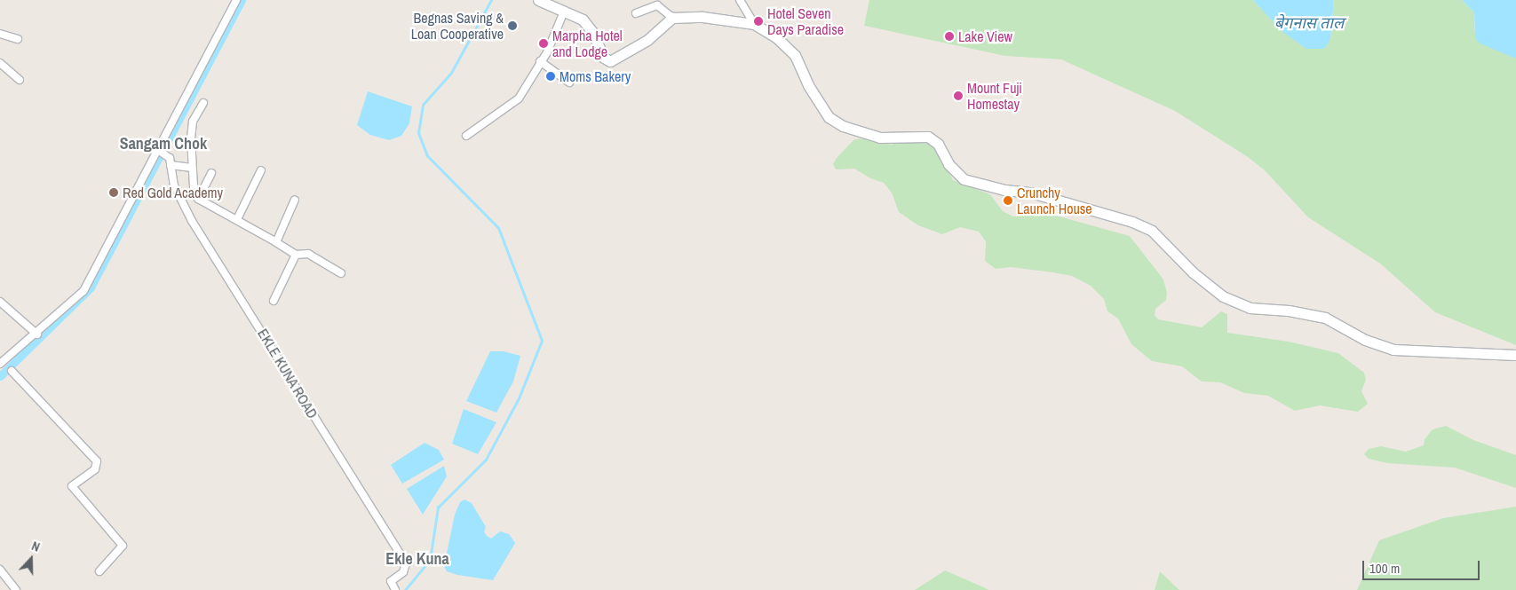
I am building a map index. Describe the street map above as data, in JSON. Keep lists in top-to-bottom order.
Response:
{
  "streets": {
    "street": ["EKLE KUNA ROAD"]
  },
  "districts": ["Sangam Chok", "Ekle Kuna"],
  "water": ["बेगनास ताल"],
  "places": [
    "Hotel Seven Days Paradise",
    "Begnas Saving & Loan Cooperative",
    "Lake View",
    "Marpha Hotel and Lodge",
    "Moms Bakery",
    "Mount Fuji Homestay",
    "Red Gold Academy",
    "Crunchy Launch House"
  ],
  "scale_bar": "100 m",
  "north": "top"
}
